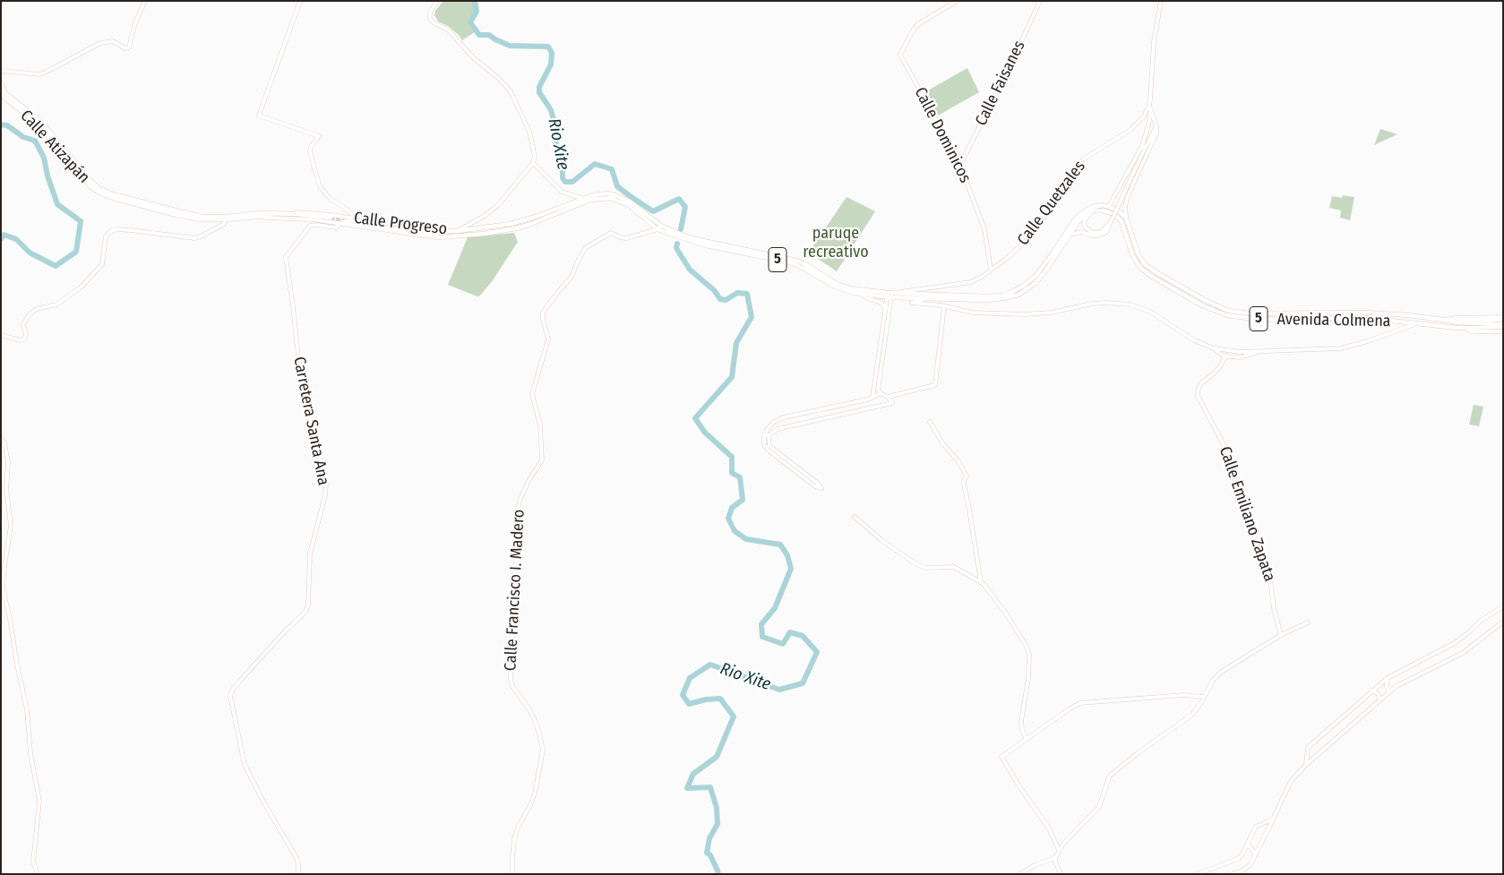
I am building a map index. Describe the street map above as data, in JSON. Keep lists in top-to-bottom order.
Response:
{
  "streets": {
    "main road": [
      "Calle Atizapán",
      "Calle Progreso",
      "5",
      "Avenida Colmena"
    ],
    "street": [
      "Calle Faisanes",
      "Calle Dominicos",
      "Calle Quetzales",
      "Carretera Santa Ana",
      "Calle Emiliano Zapata",
      "Calle Francisco I. Madero"
    ]
  },
  "crossings": [
    ["Calle Faisanes", "Calle Dominicos"],
    ["Calle Dominicos", "Calle Quetzales"],
    ["Calle Quetzales", "5"],
    ["Calle Progreso", "5"],
    ["Calle Progreso", "Carretera Santa Ana"],
    ["Calle Progreso", "Calle Francisco I. Madero"],
    ["5", "Avenida Colmena"],
    ["5", "Calle Francisco I. Madero"]
  ],
  "water": ["Rio Xite"],
  "parks": ["paruqe recreativo"]
}
